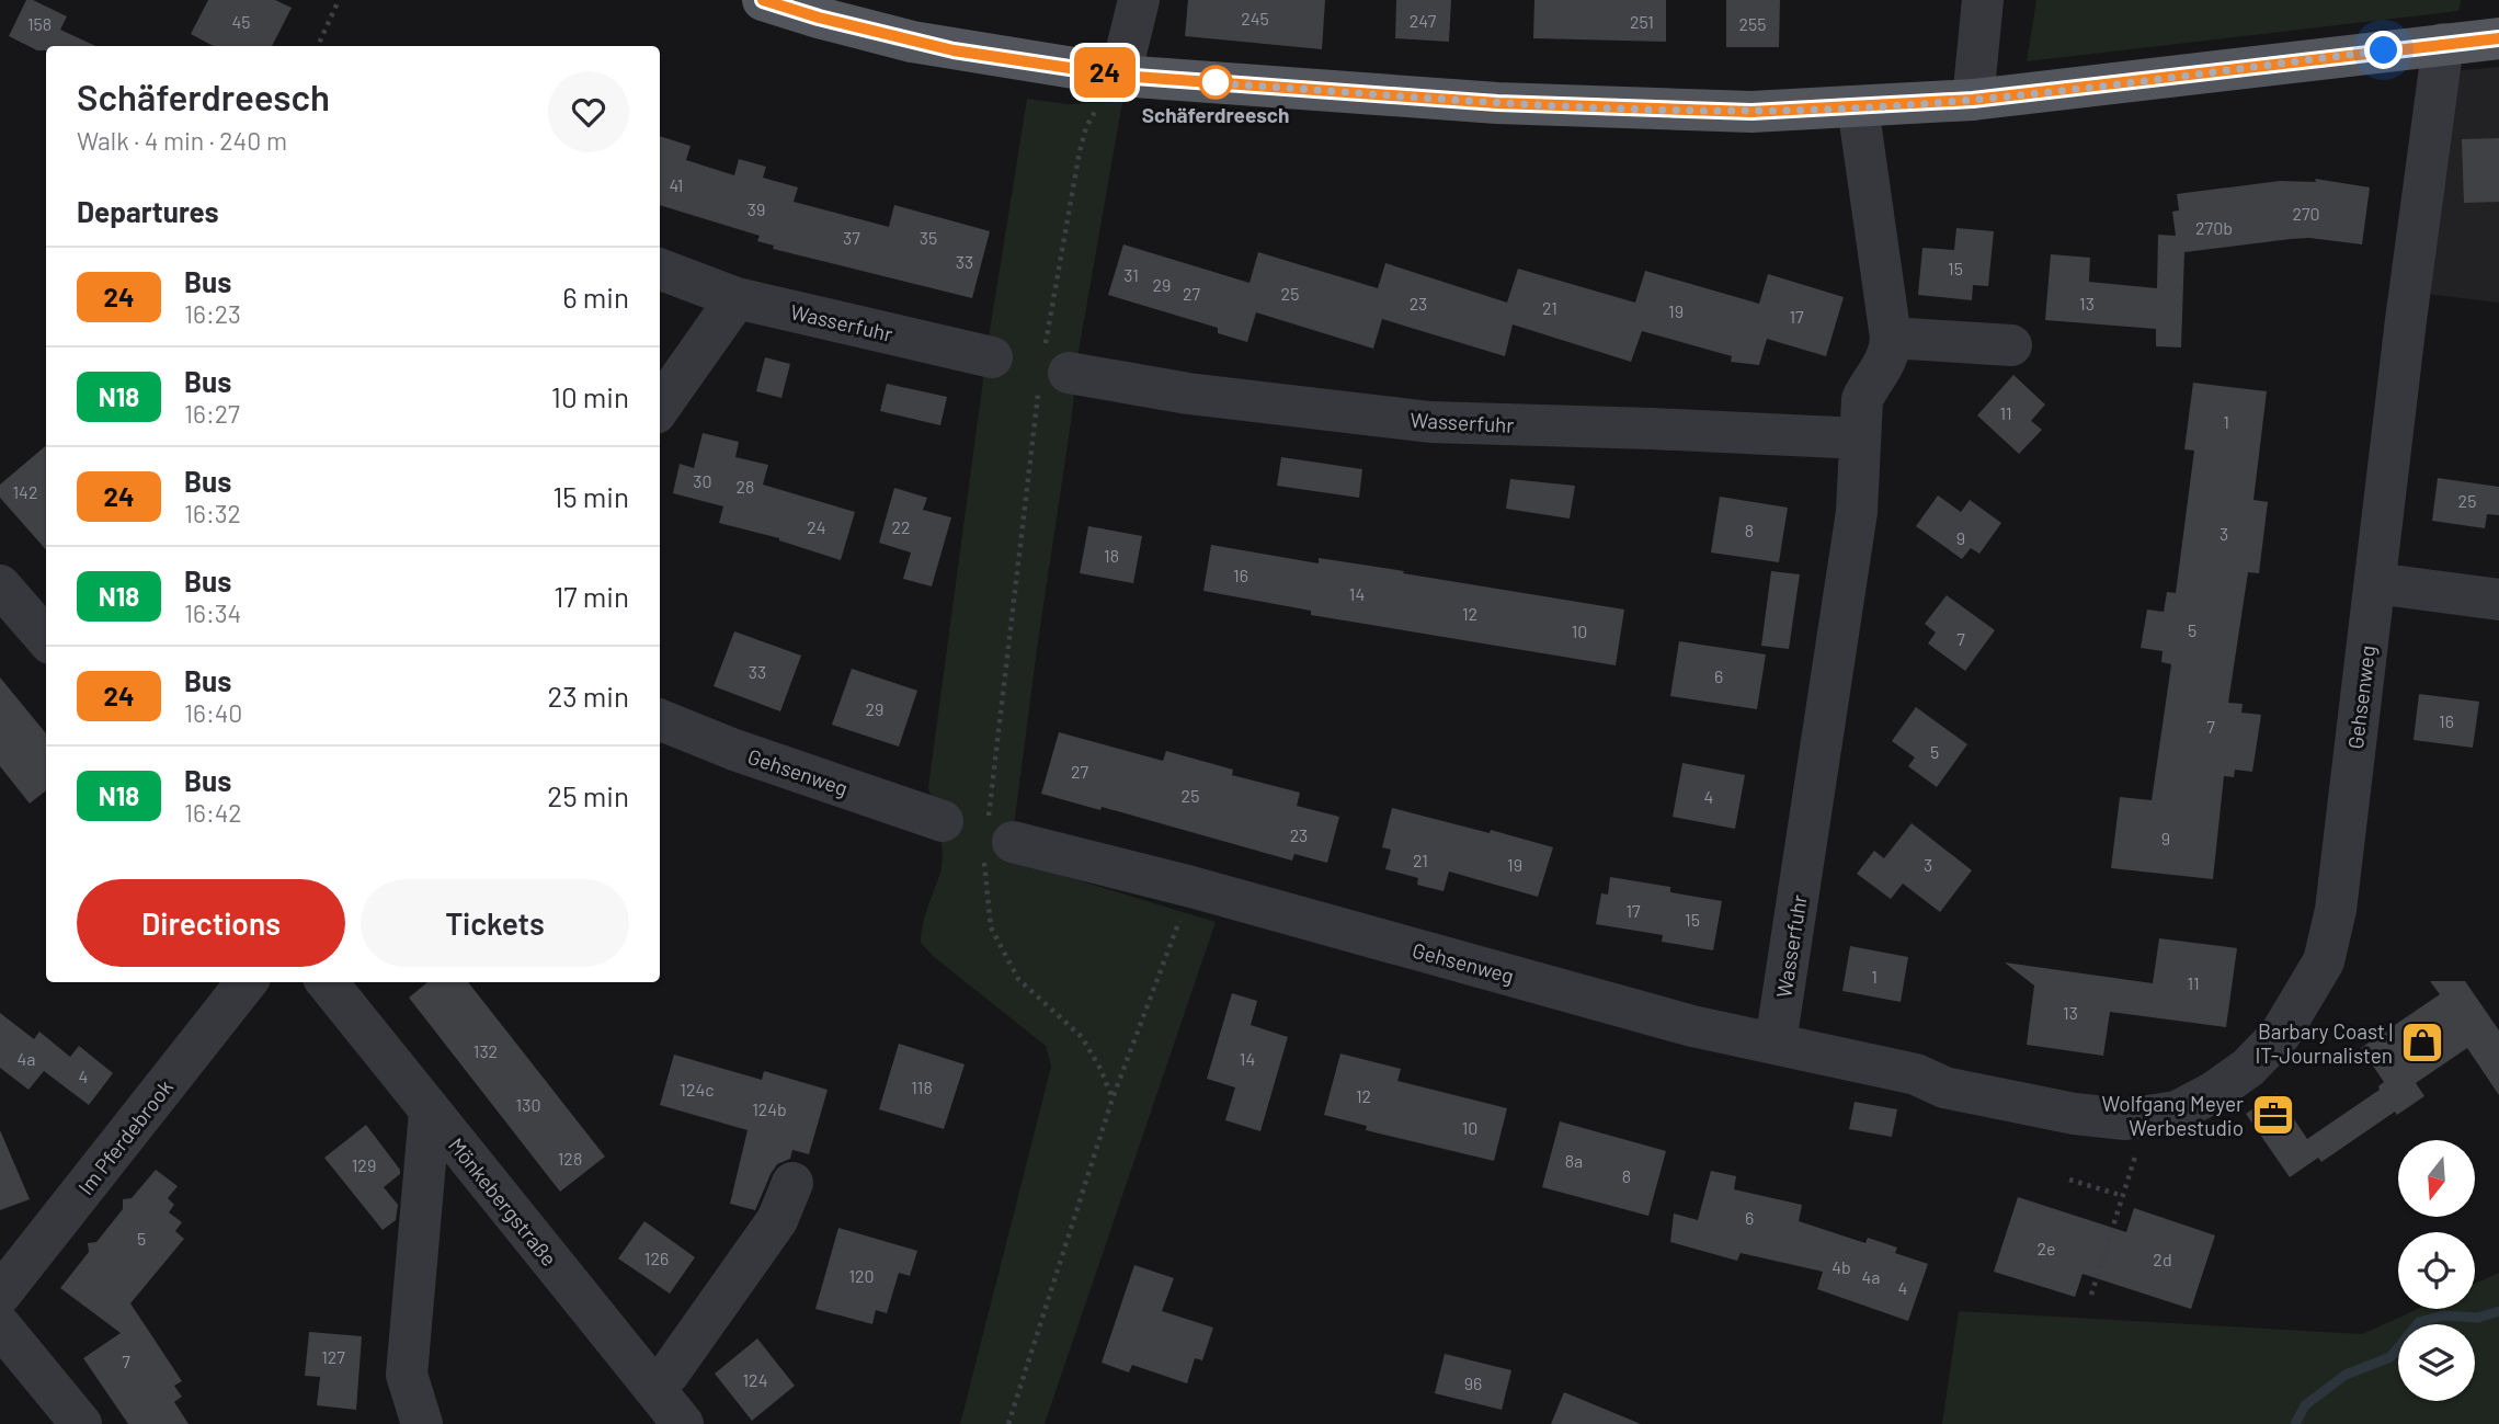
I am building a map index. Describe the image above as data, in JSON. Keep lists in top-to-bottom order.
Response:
{
  "streets": {
    "street": [
      "Wasserfuhr",
      "Gehsenweg",
      "Im Pferdebrook",
      "Mönkebergstraße"
    ]
  },
  "crossings": [
    ["Wasserfuhr", "Gehsenweg"]
  ],
  "places": {
    "other": ["Schäferdreesch"],
    "shop": ["Barbary Coast | IT-Journalisten"],
    "office": ["Wolfgang Meyer Werbestudio"]
  },
  "lines": ["bus line 24"],
  "house_numbers": [
    "245",
    "247",
    "45",
    "251",
    "158",
    "255",
    "41",
    "39",
    "270",
    "270b",
    "37",
    "35",
    "33",
    "15",
    "31",
    "29",
    "27",
    "25",
    "23",
    "13",
    "21",
    "19",
    "17",
    "11",
    "1",
    "30",
    "28",
    "142",
    "25",
    "24",
    "22",
    "8",
    "3",
    "9",
    "18",
    "16",
    "14",
    "12",
    "5",
    "10",
    "7",
    "33",
    "6",
    "29",
    "16",
    "7",
    "5",
    "27",
    "25",
    "4",
    "23",
    "9",
    "21",
    "19",
    "3",
    "17",
    "15",
    "1",
    "11",
    "13",
    "132",
    "4a",
    "14",
    "4",
    "118",
    "124c",
    "12",
    "130",
    "124b",
    "10",
    "128",
    "8a",
    "129",
    "8",
    "6",
    "5",
    "2e",
    "126",
    "2d",
    "4b",
    "120",
    "4a",
    "4",
    "127",
    "7",
    "124",
    "96"
  ],
  "north": "bottom",
  "page": {
    "on_map": "24",
    "heading": [
      ["Schäferdreesch", "Walk · 4 min · 240 m"],
      "Departures"
    ],
    "list": [
      {
        "mark": "24",
        "name": "Bus",
        "note": "16:23",
        "value": "6 min"
      },
      {
        "mark": "N18",
        "name": "Bus",
        "note": "16:27",
        "value": "10 min"
      },
      {
        "mark": "24",
        "name": "Bus",
        "note": "16:32",
        "value": "15 min"
      },
      {
        "mark": "N18",
        "name": "Bus",
        "note": "16:34",
        "value": "17 min"
      },
      {
        "mark": "24",
        "name": "Bus",
        "note": "16:40",
        "value": "23 min"
      },
      {
        "mark": "N18",
        "name": "Bus",
        "note": "16:42",
        "value": "25 min"
      }
    ],
    "buttons": ["Directions", "Tickets"]
  }
}
